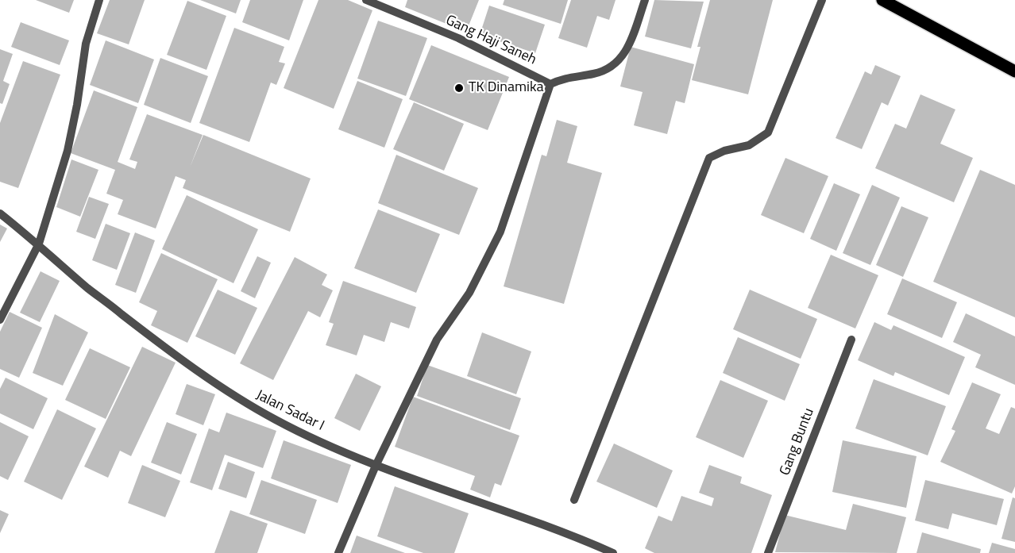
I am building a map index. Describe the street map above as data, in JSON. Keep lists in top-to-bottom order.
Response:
{
  "streets": {
    "street": ["Gang Haji Saneh", "Jalan Sadar I", "Gang Buntu"]
  },
  "places": ["TK Dinamika"]
}
